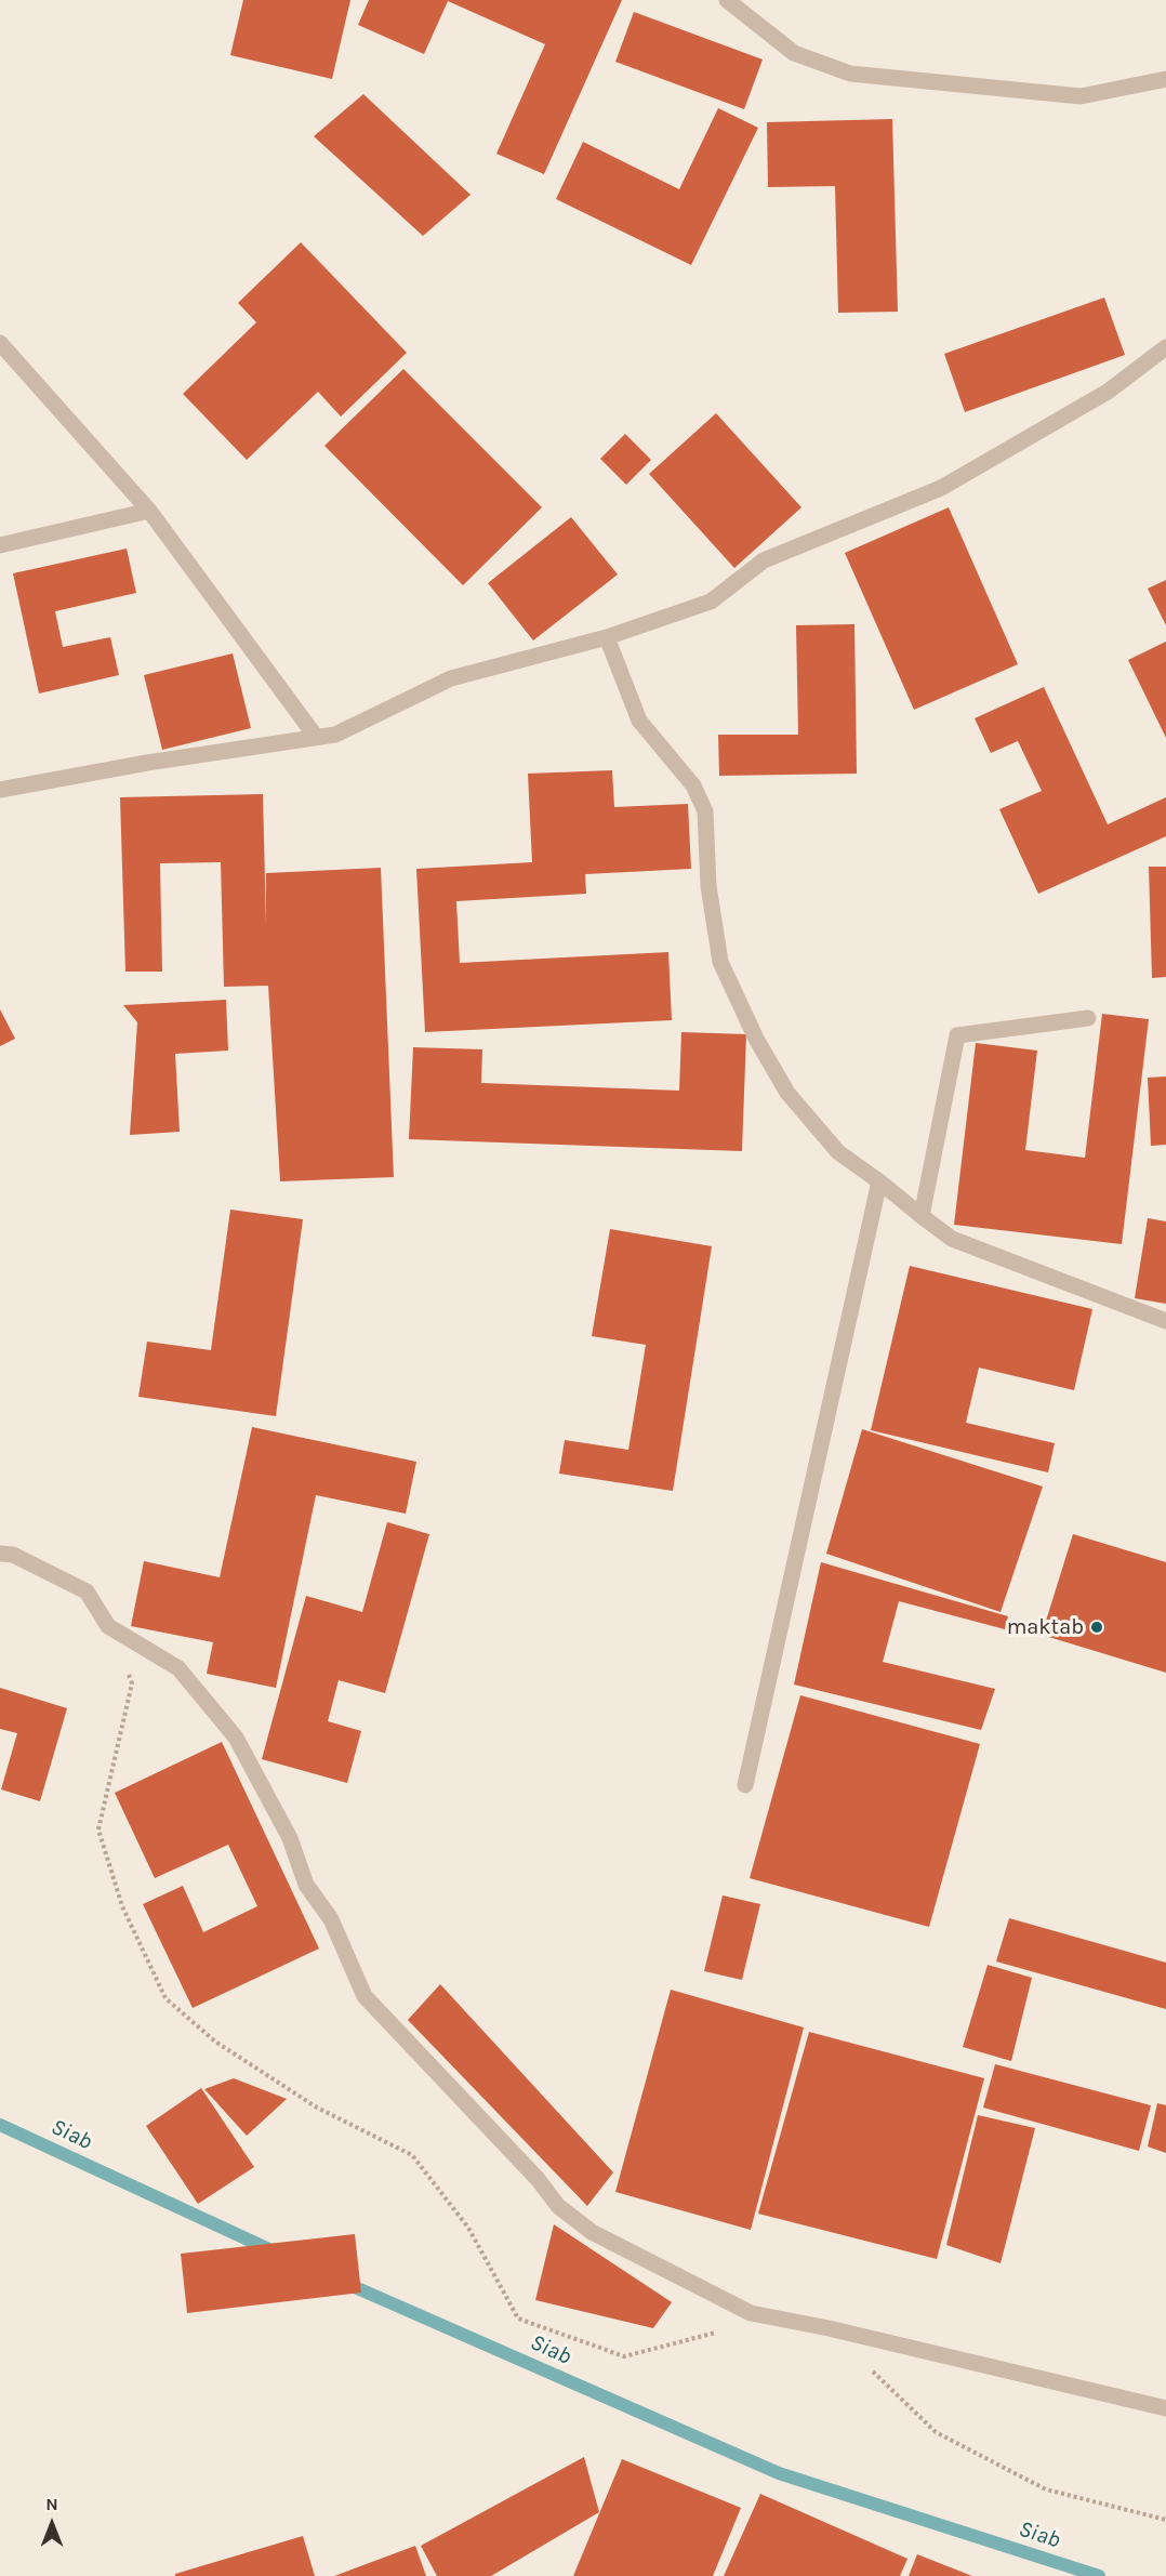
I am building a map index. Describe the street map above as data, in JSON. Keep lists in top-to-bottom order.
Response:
{
  "water": ["Siab"],
  "places": ["maktab"],
  "north": "top"
}
